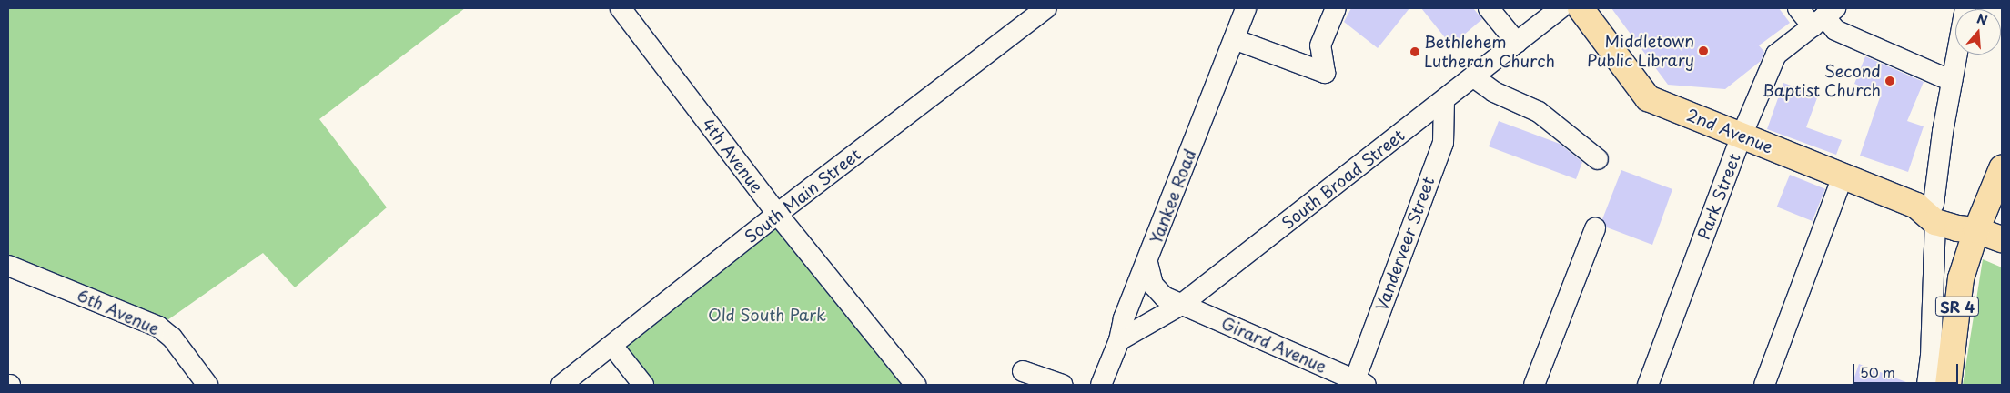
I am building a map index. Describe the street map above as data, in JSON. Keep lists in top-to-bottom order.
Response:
{
  "streets": {
    "main road": ["2nd Avenue", "SR 4"],
    "street": [
      "4th Avenue",
      "South Broad Street",
      "South Main Street",
      "Yankee Road",
      "Park Street",
      "Vanderveer Street",
      "6th Avenue",
      "Girard Avenue"
    ]
  },
  "crossings": [
    ["2nd Avenue", "Park Street"],
    ["2nd Avenue", "SR 4"],
    ["4th Avenue", "South Main Street"],
    ["South Broad Street", "Yankee Road"],
    ["South Broad Street", "Vanderveer Street"],
    ["South Broad Street", "Girard Avenue"],
    ["Yankee Road", "Girard Avenue"],
    ["Vanderveer Street", "Girard Avenue"]
  ],
  "parks": ["Old South Park"],
  "places": ["Middletown Public Library", "Bethlehem Lutheran Church", "Second Baptist Church"],
  "scale_bar": "50 m",
  "north": "top"
}
